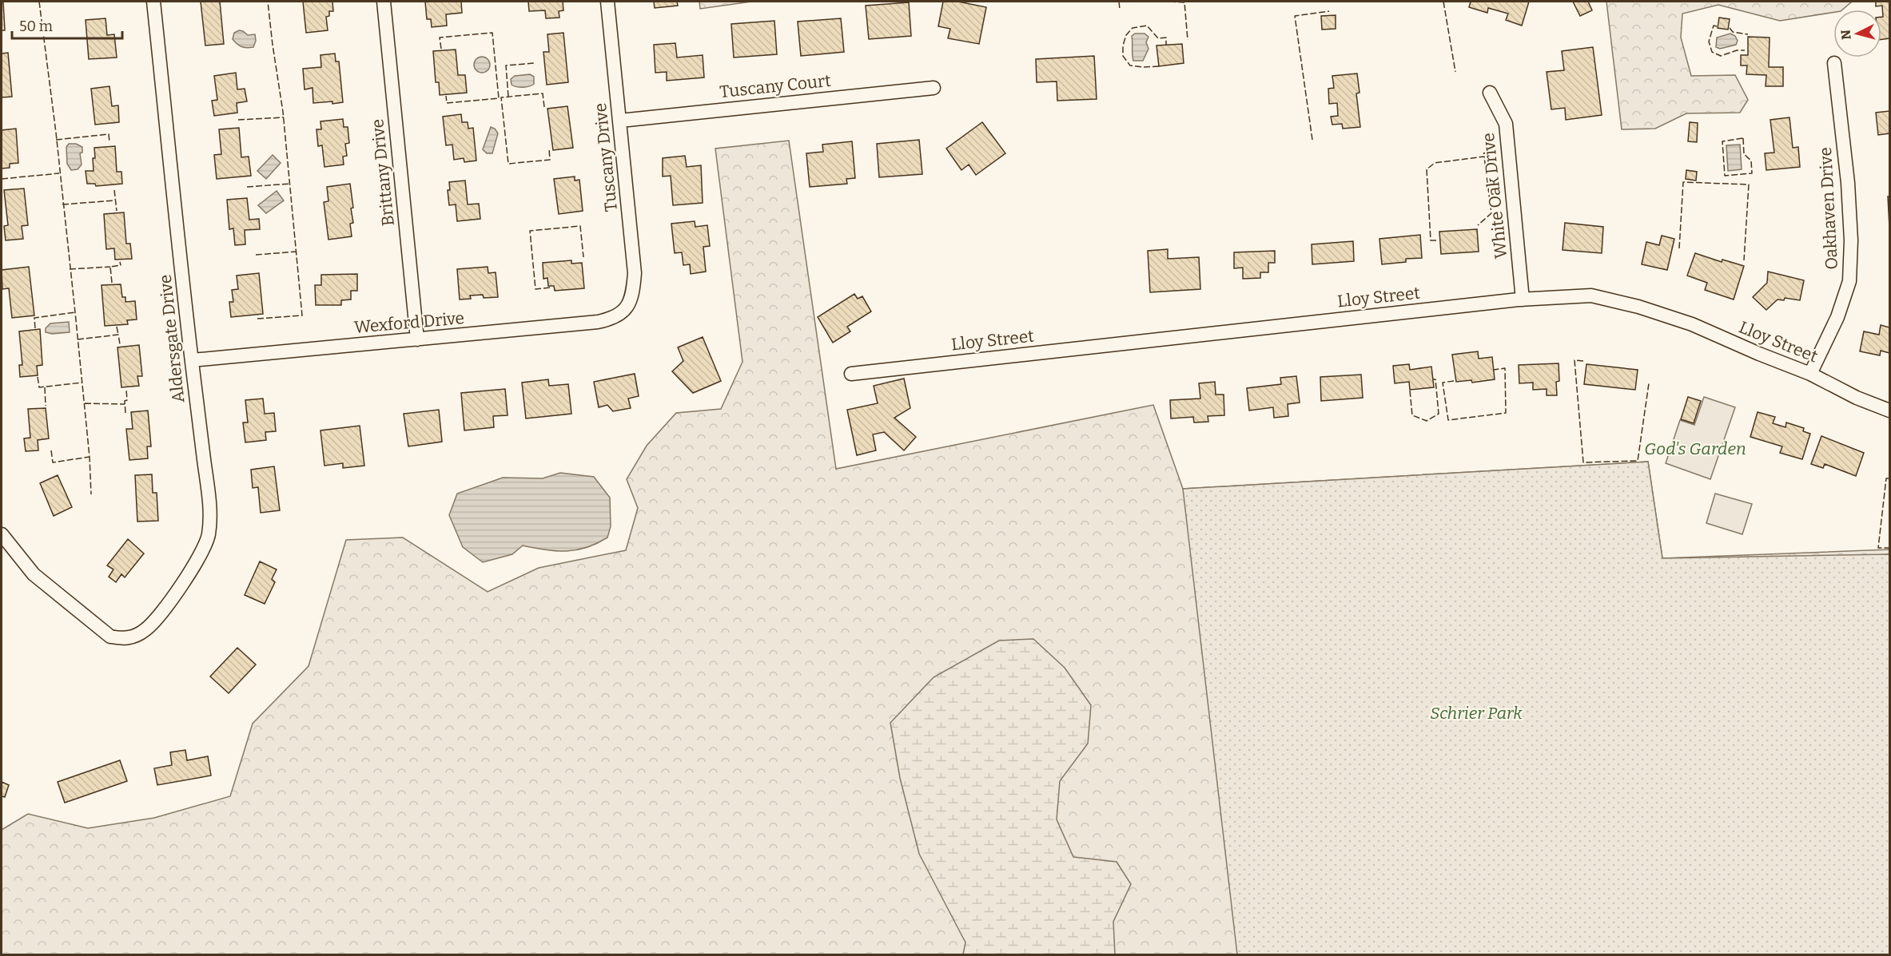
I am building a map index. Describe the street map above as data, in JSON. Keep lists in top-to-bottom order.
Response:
{
  "streets": {
    "street": [
      "Tuscany Court",
      "Tuscany Drive",
      "Brittany Drive",
      "White Oak Drive",
      "Oakhaven Drive",
      "Lloy Street",
      "Wexford Drive",
      "Aldersgate Drive"
    ]
  },
  "crossings": [
    ["Tuscany Court", "Tuscany Drive"],
    ["Tuscany Drive", "Wexford Drive"],
    ["Brittany Drive", "Wexford Drive"],
    ["White Oak Drive", "Lloy Street"],
    ["Oakhaven Drive", "Lloy Street"],
    ["Wexford Drive", "Aldersgate Drive"]
  ],
  "parks": ["God's Garden", "Schrier Park"],
  "scale_bar": "50 m",
  "north": "left"
}
